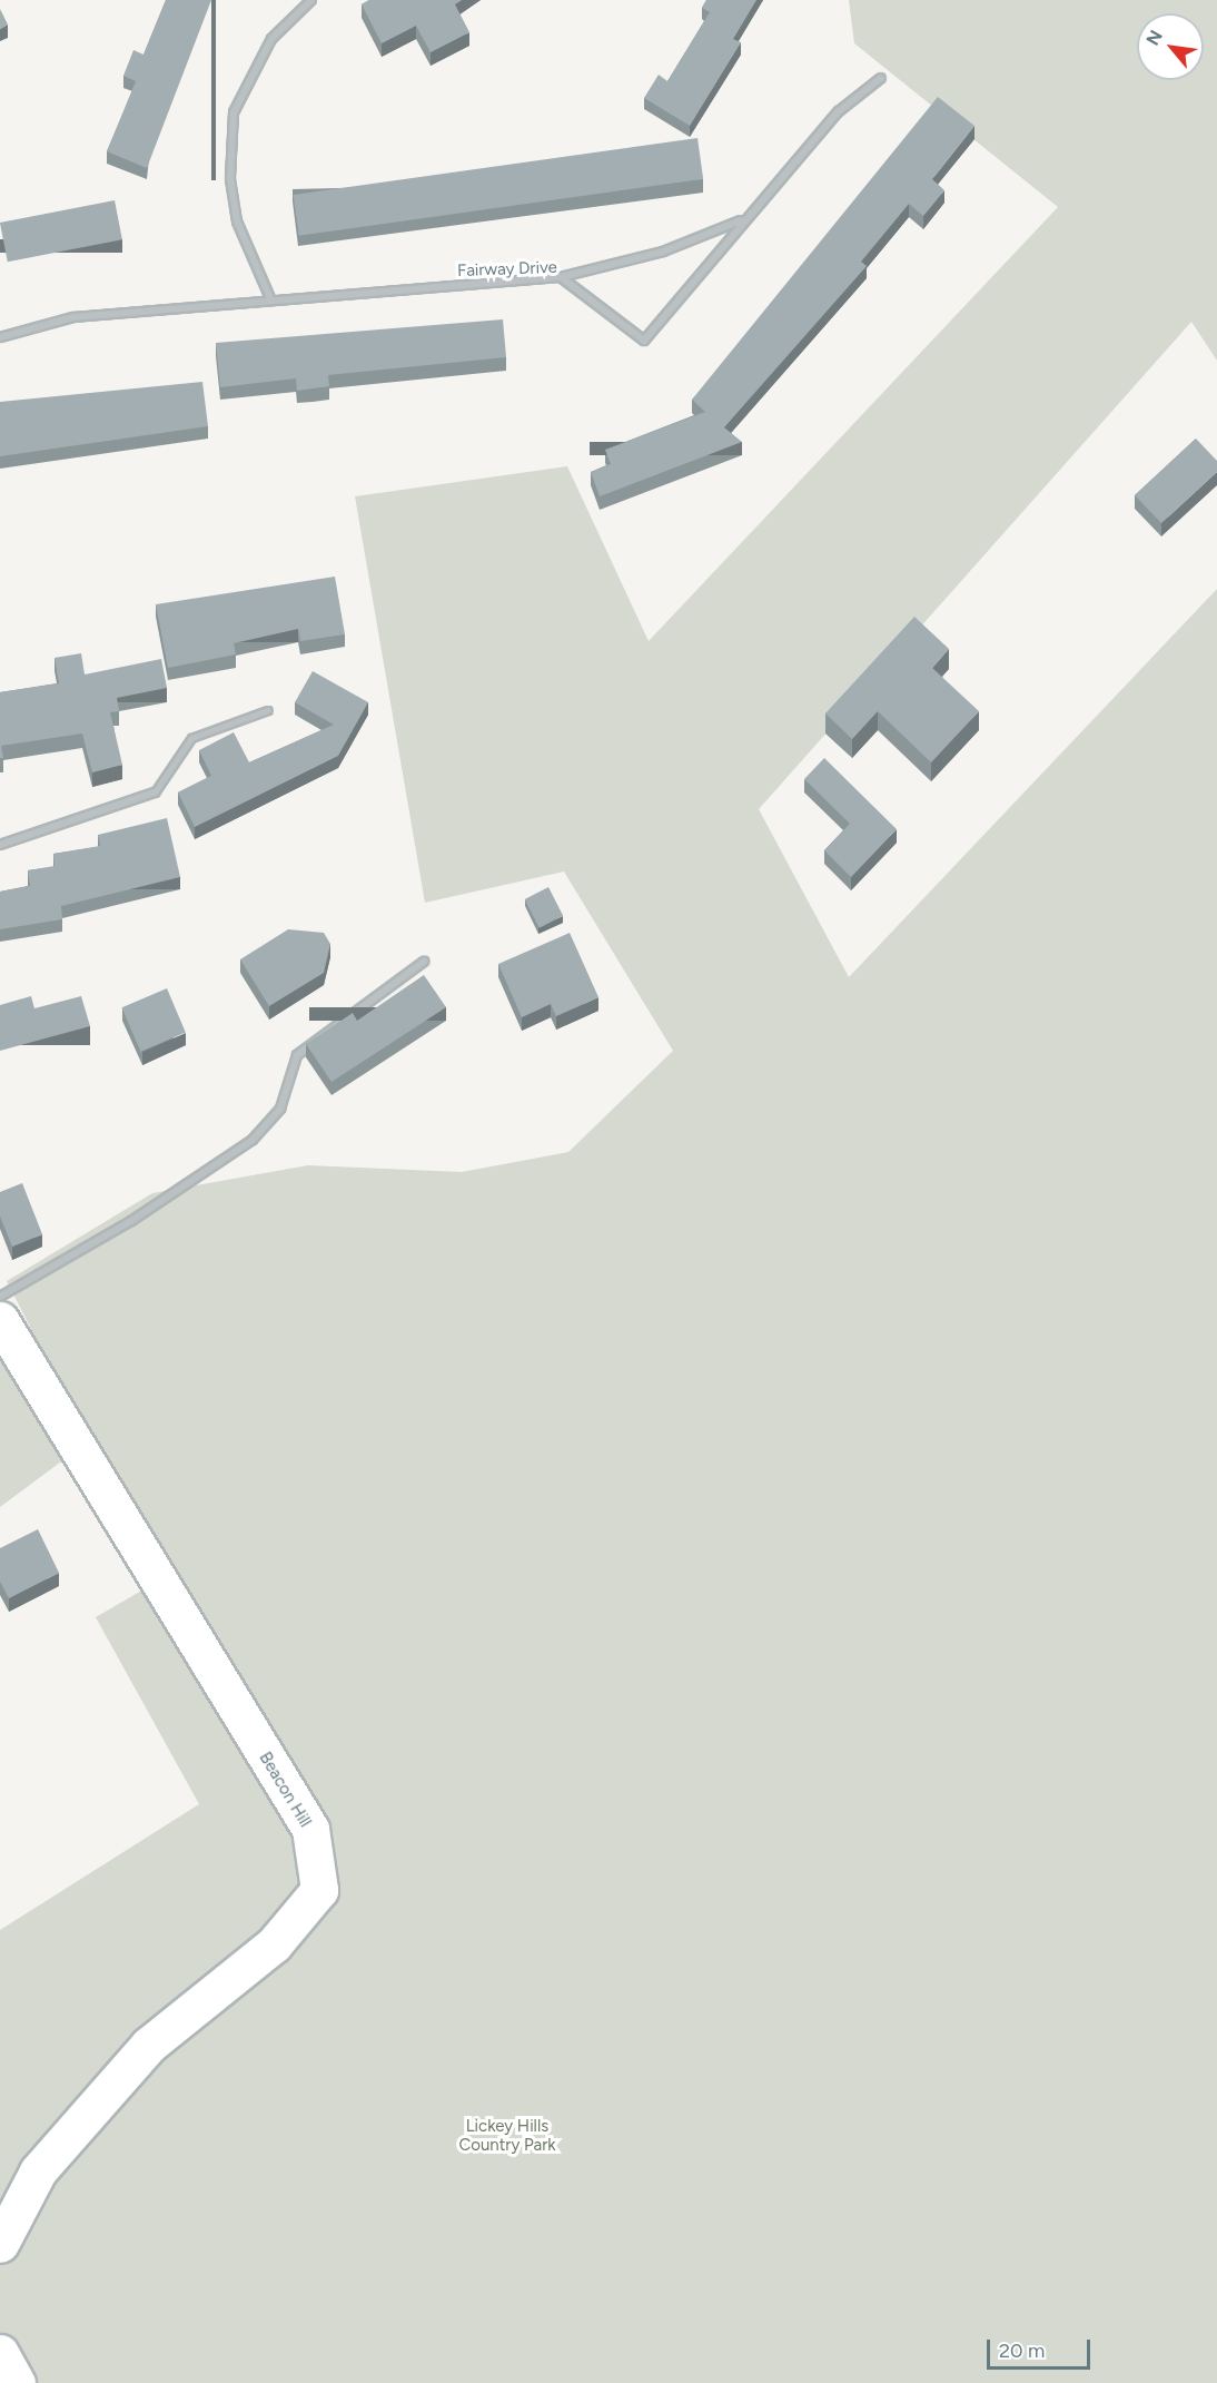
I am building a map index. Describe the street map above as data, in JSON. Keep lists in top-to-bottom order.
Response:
{
  "streets": {
    "street": ["Fairway Drive", "Beacon Hill"]
  },
  "parks": ["Lickey Hills Country Park"],
  "scale_bar": "20 m",
  "north": "top left"
}
